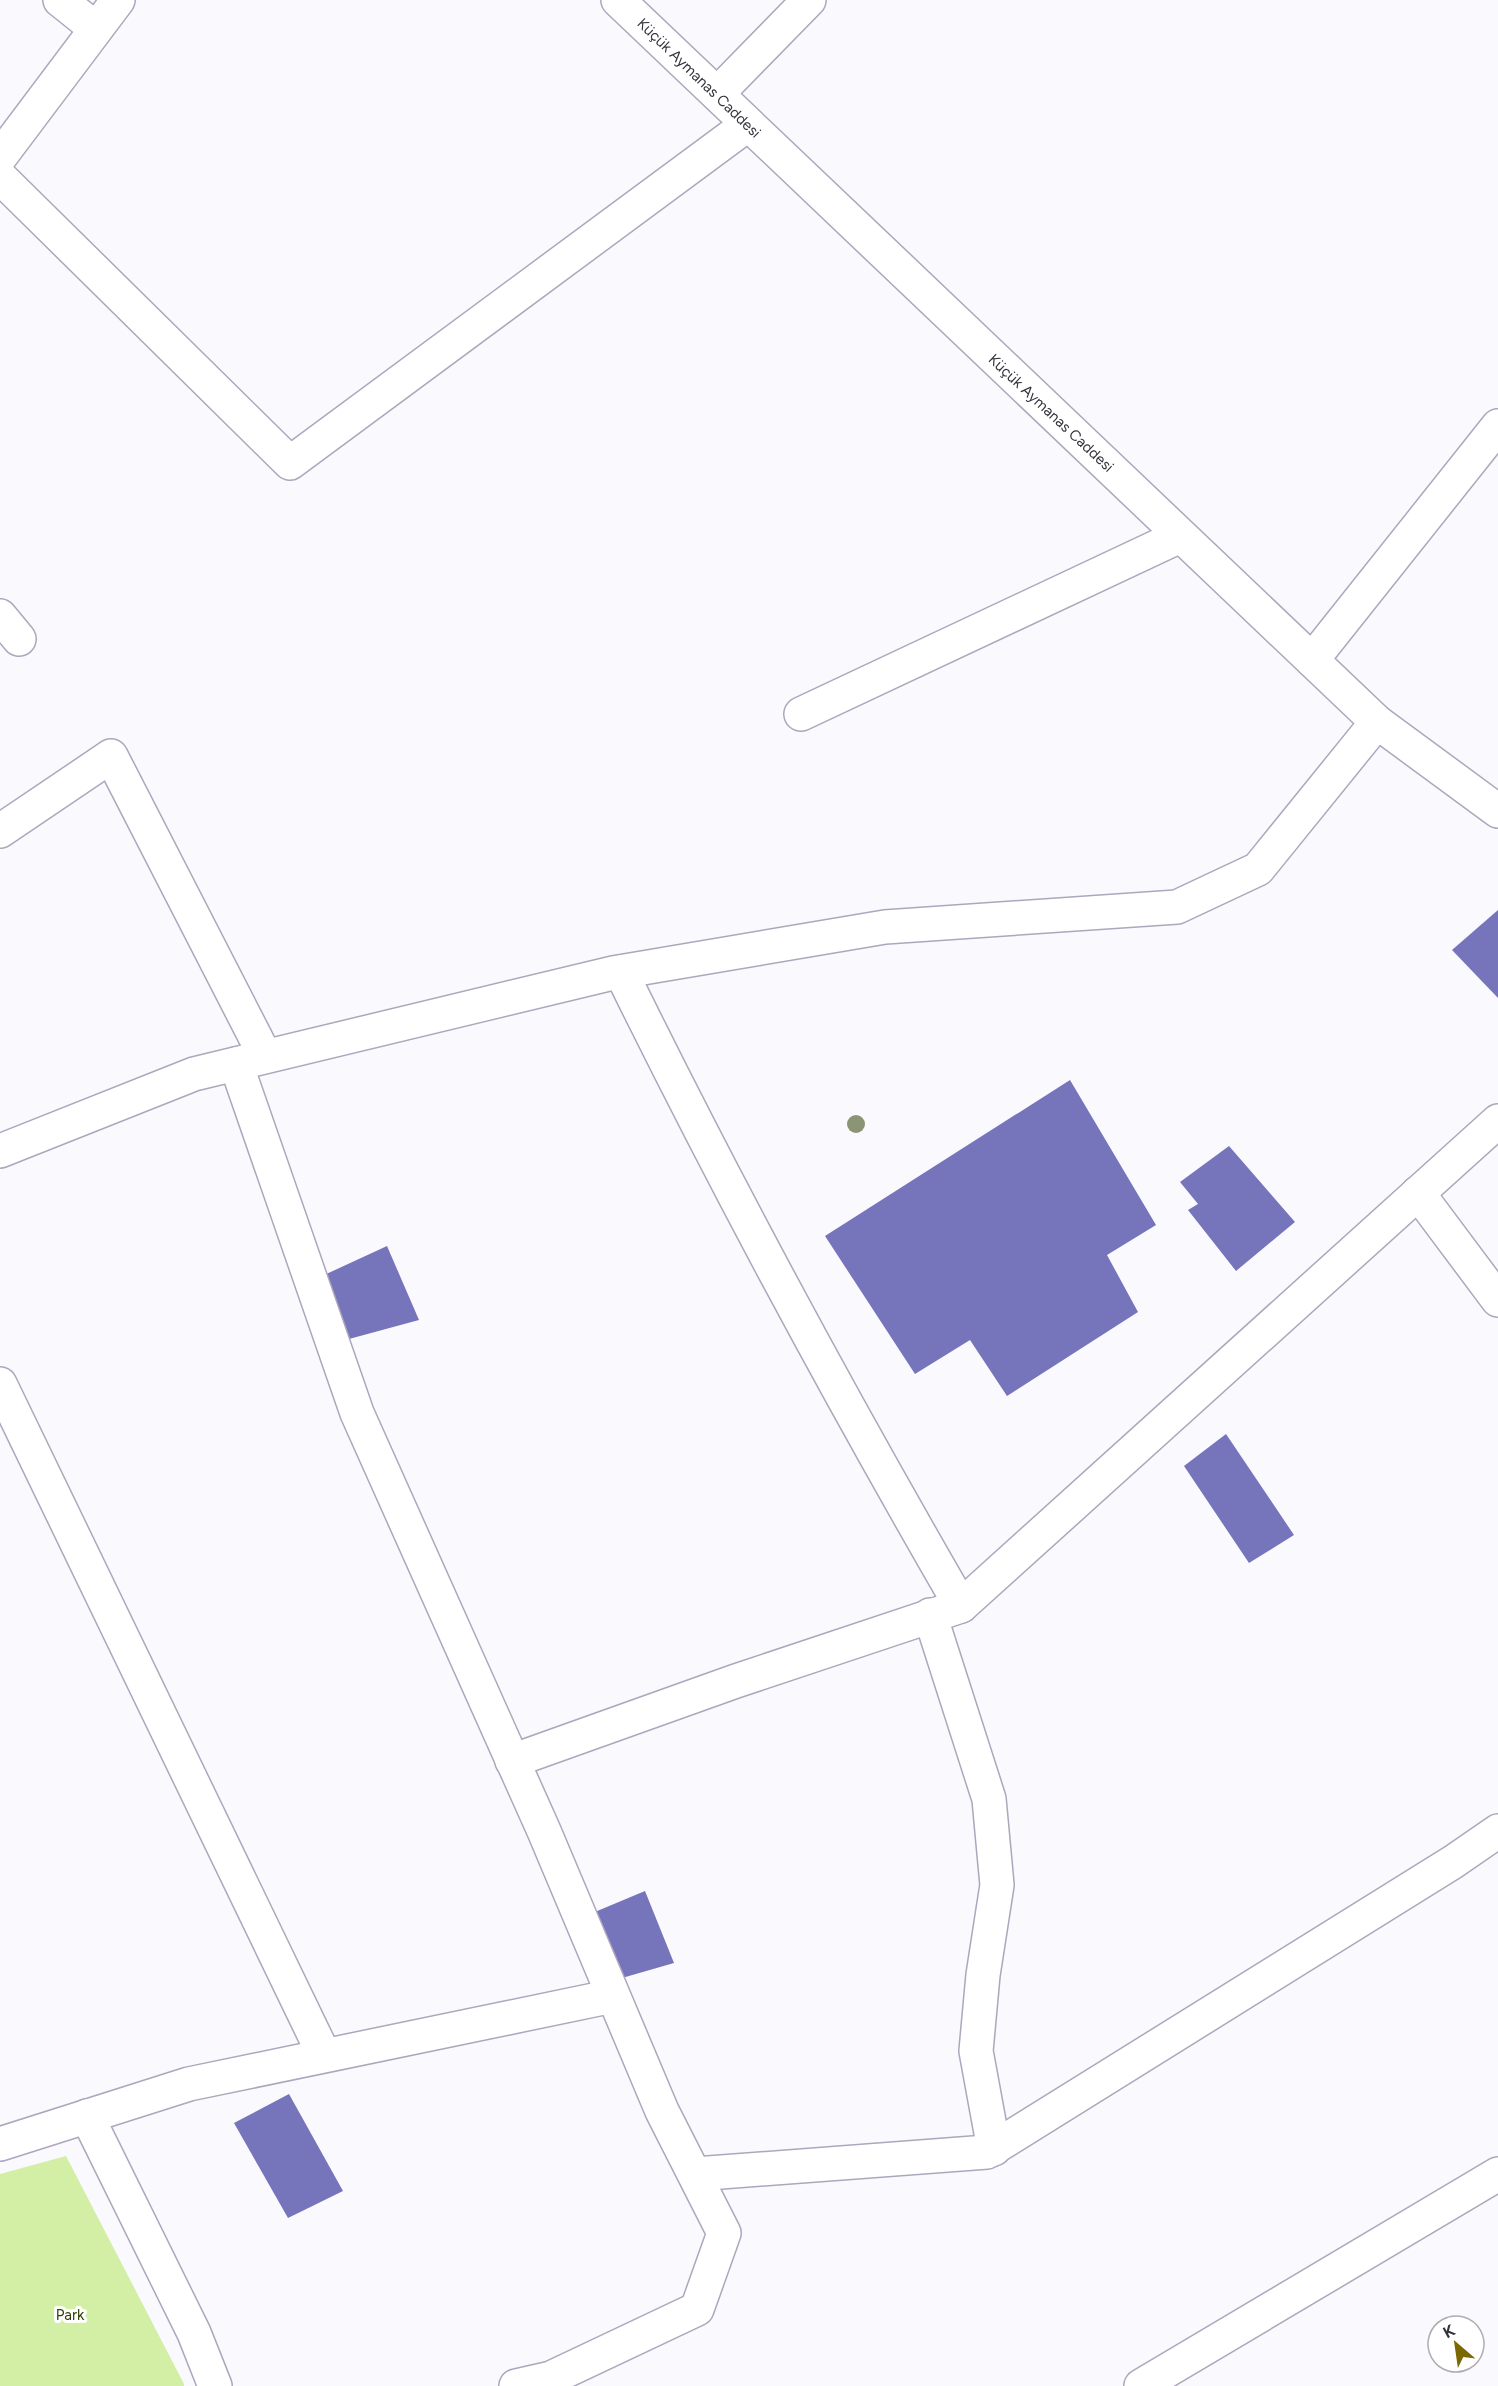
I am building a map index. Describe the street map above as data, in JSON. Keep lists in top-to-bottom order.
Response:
{
  "streets": {
    "street": ["Küçük Aymanas Caddesi"]
  },
  "parks": ["Park"],
  "north": "top left"
}
